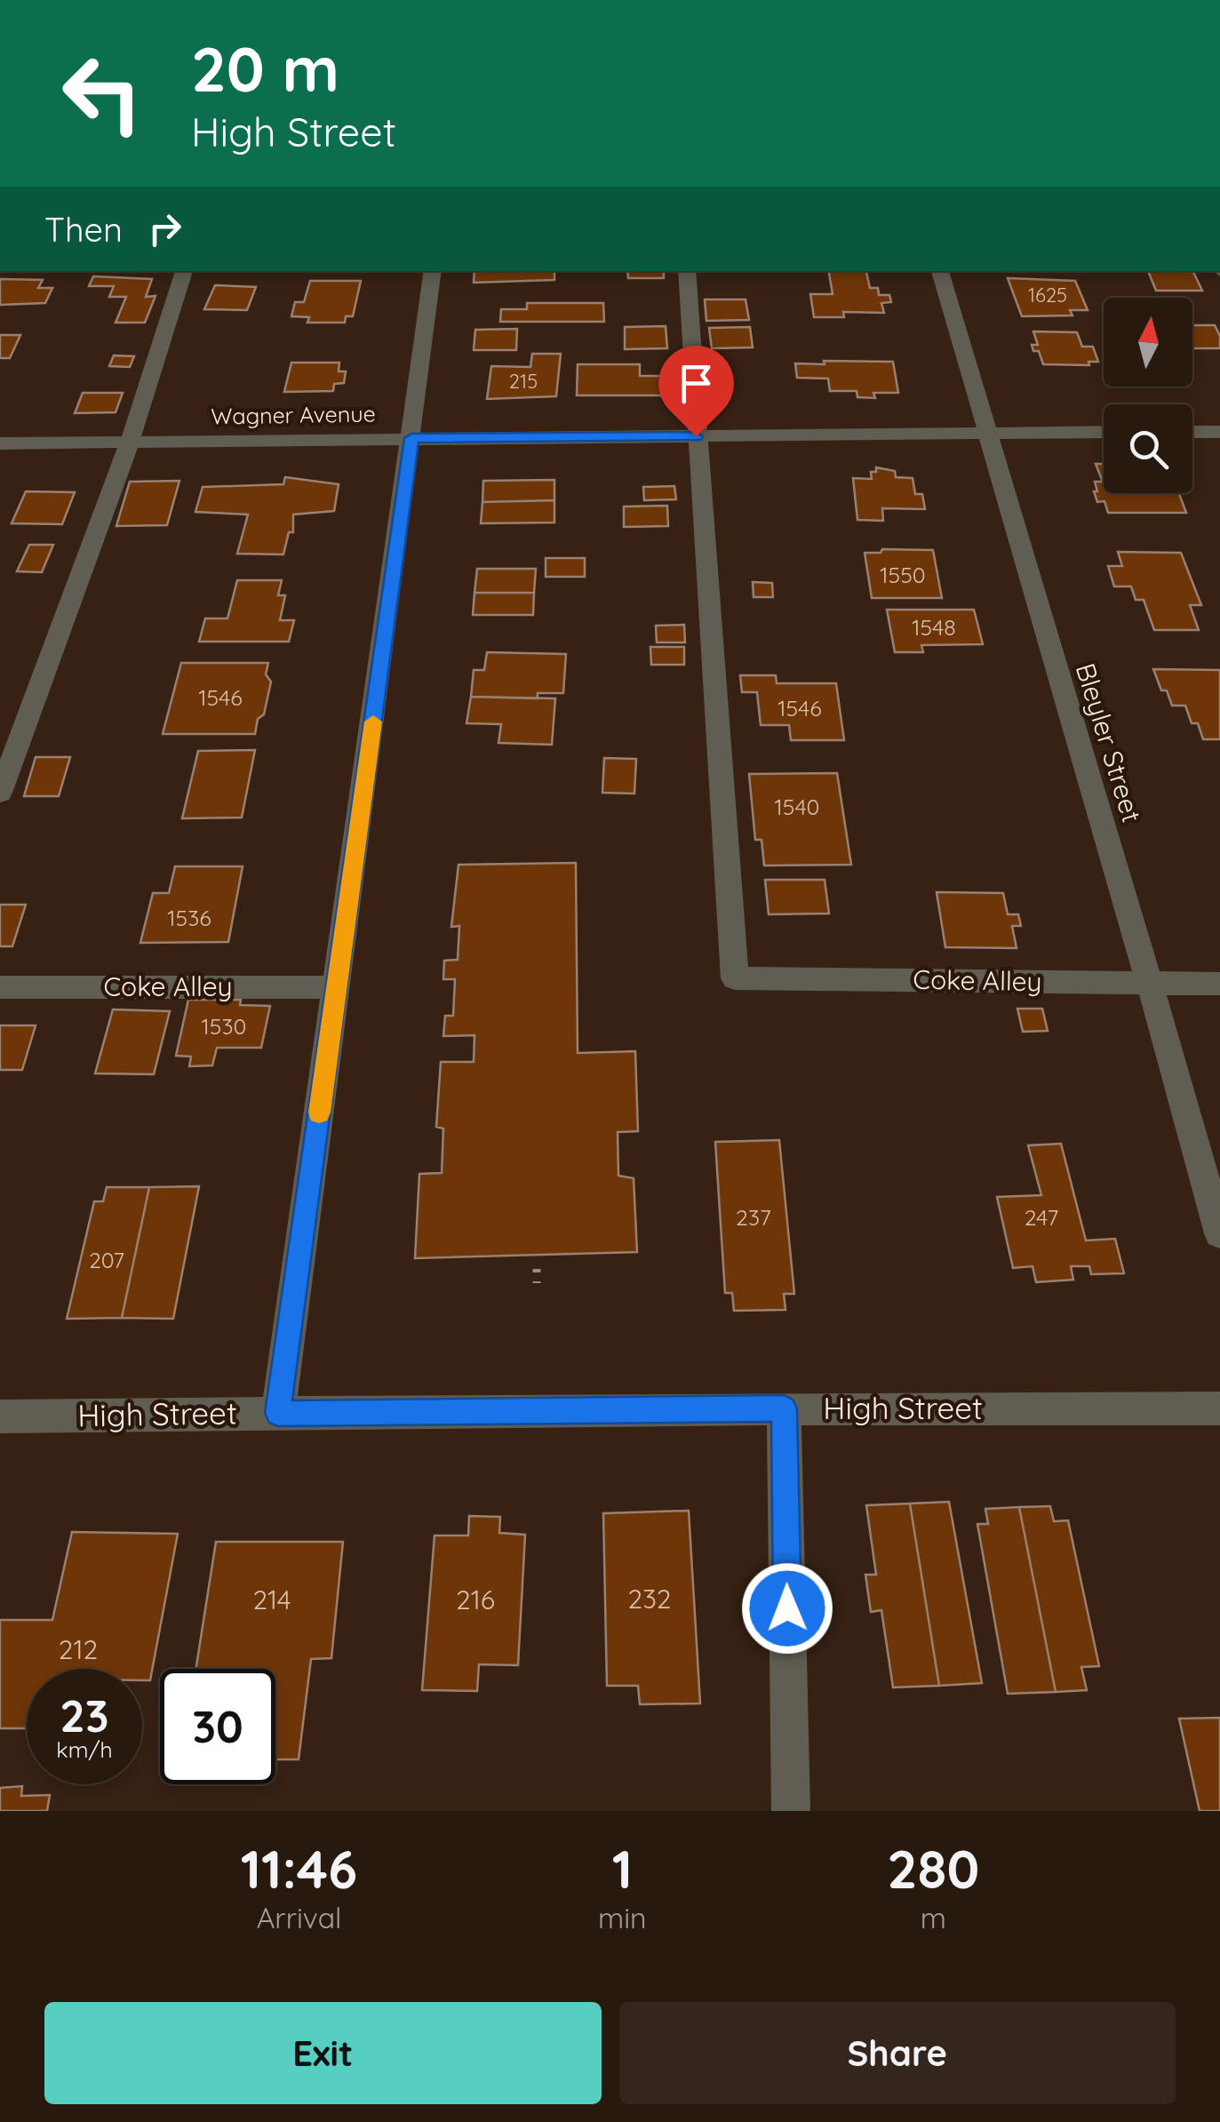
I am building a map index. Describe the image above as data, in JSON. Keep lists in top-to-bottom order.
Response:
{
  "streets": {
    "street": [
      "Wagner Avenue",
      "Bleyler Street",
      "Coke Alley",
      "High Street"
    ]
  },
  "crossings": [
    ["Wagner Avenue", "Bleyler Street"],
    ["Wagner Avenue", "Coke Alley"],
    ["Bleyler Street", "Coke Alley"]
  ],
  "house_numbers": [
    "1625",
    "215",
    "1550",
    "1548",
    "1546",
    "1546",
    "1540",
    "1536",
    "1530",
    "237",
    "247",
    "207",
    "232",
    "214",
    "216",
    "212"
  ],
  "north": "top",
  "page": {
    "turn": ["20 m", "High Street"],
    "then": "Then",
    "speed": "23 km/h",
    "limit": "30",
    "eta": [
      "11:46",
      "Arrival",
      "1",
      "min",
      "280",
      "m"
    ],
    "buttons": ["Exit", "Share"]
  }
}
